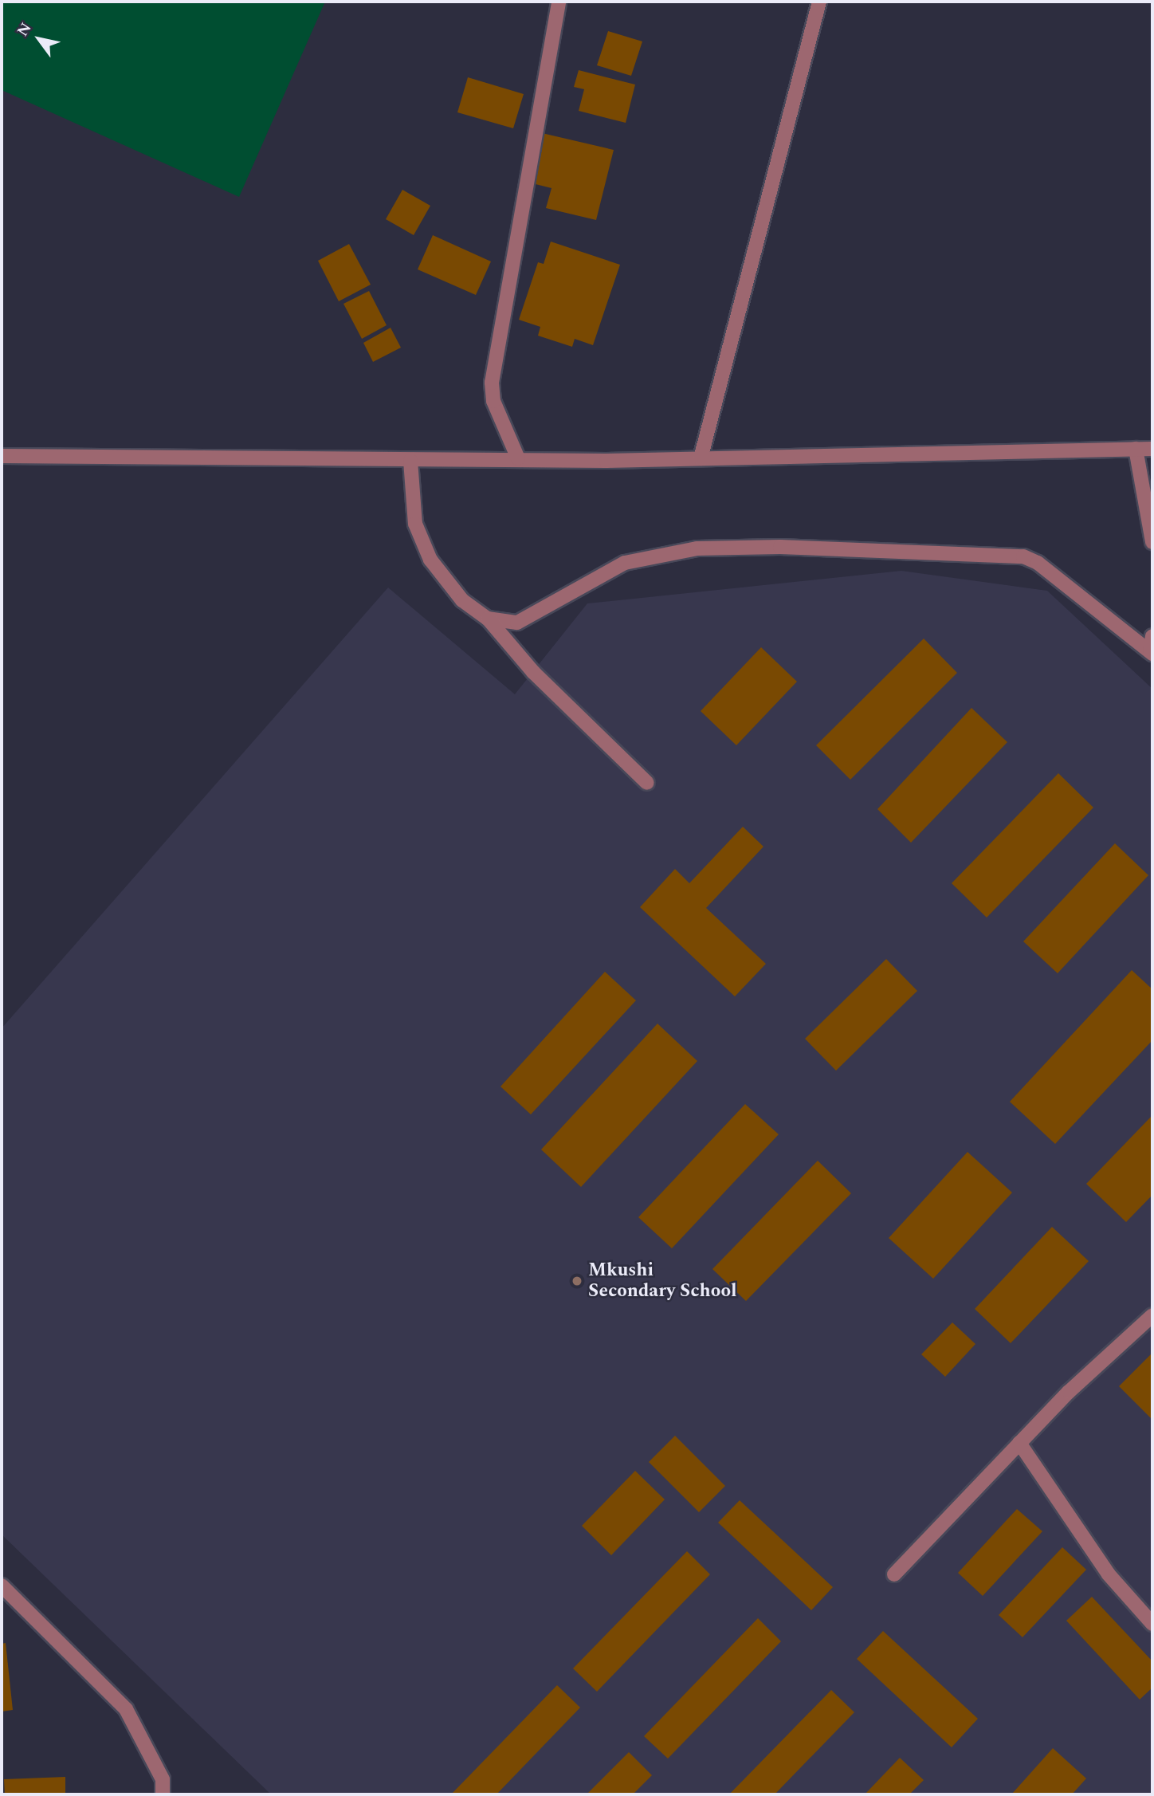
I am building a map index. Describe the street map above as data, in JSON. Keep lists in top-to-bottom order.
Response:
{
  "places": ["Mkushi Secondary School"],
  "north": "top left"
}
